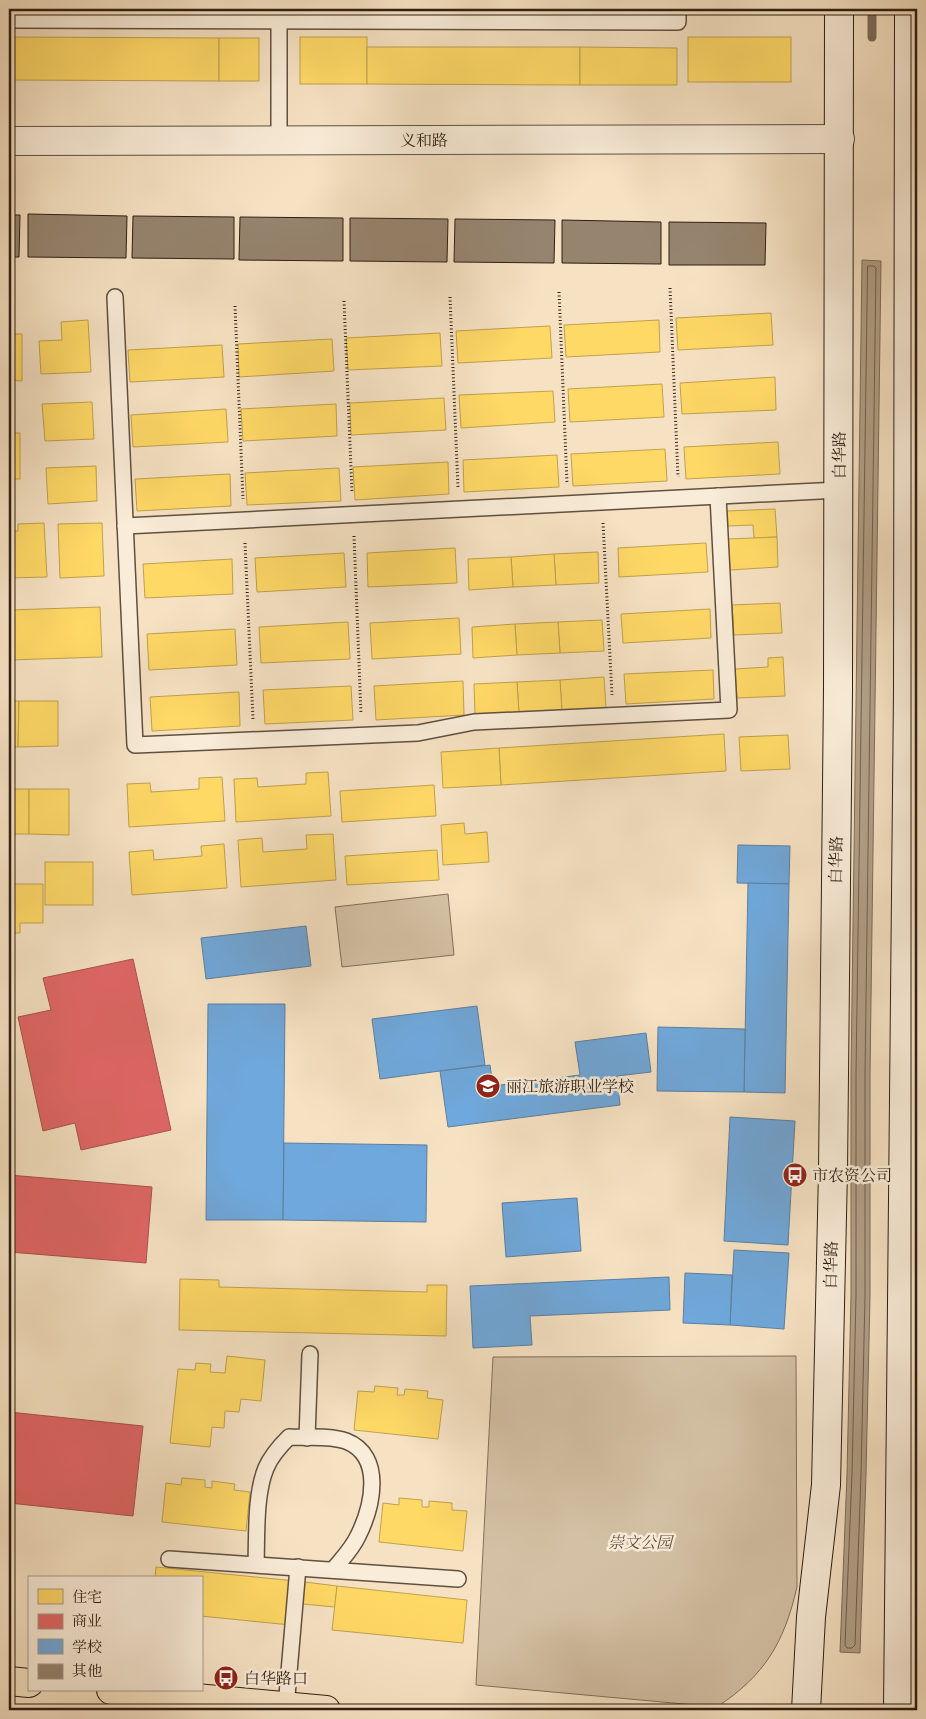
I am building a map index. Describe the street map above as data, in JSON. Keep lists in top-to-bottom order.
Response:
{
  "streets": {
    "main road": ["义和路", "白华路"]
  },
  "crossings": [
    ["义和路", "白华路"]
  ],
  "parks": ["崇文公园"],
  "places": {
    "school or university": ["丽江旅游职业学校"],
    "bus stop": ["市农资公司", "白华路口"]
  },
  "legend": [
    "住宅",
    "商业",
    "学校",
    "其他"
  ]
}
